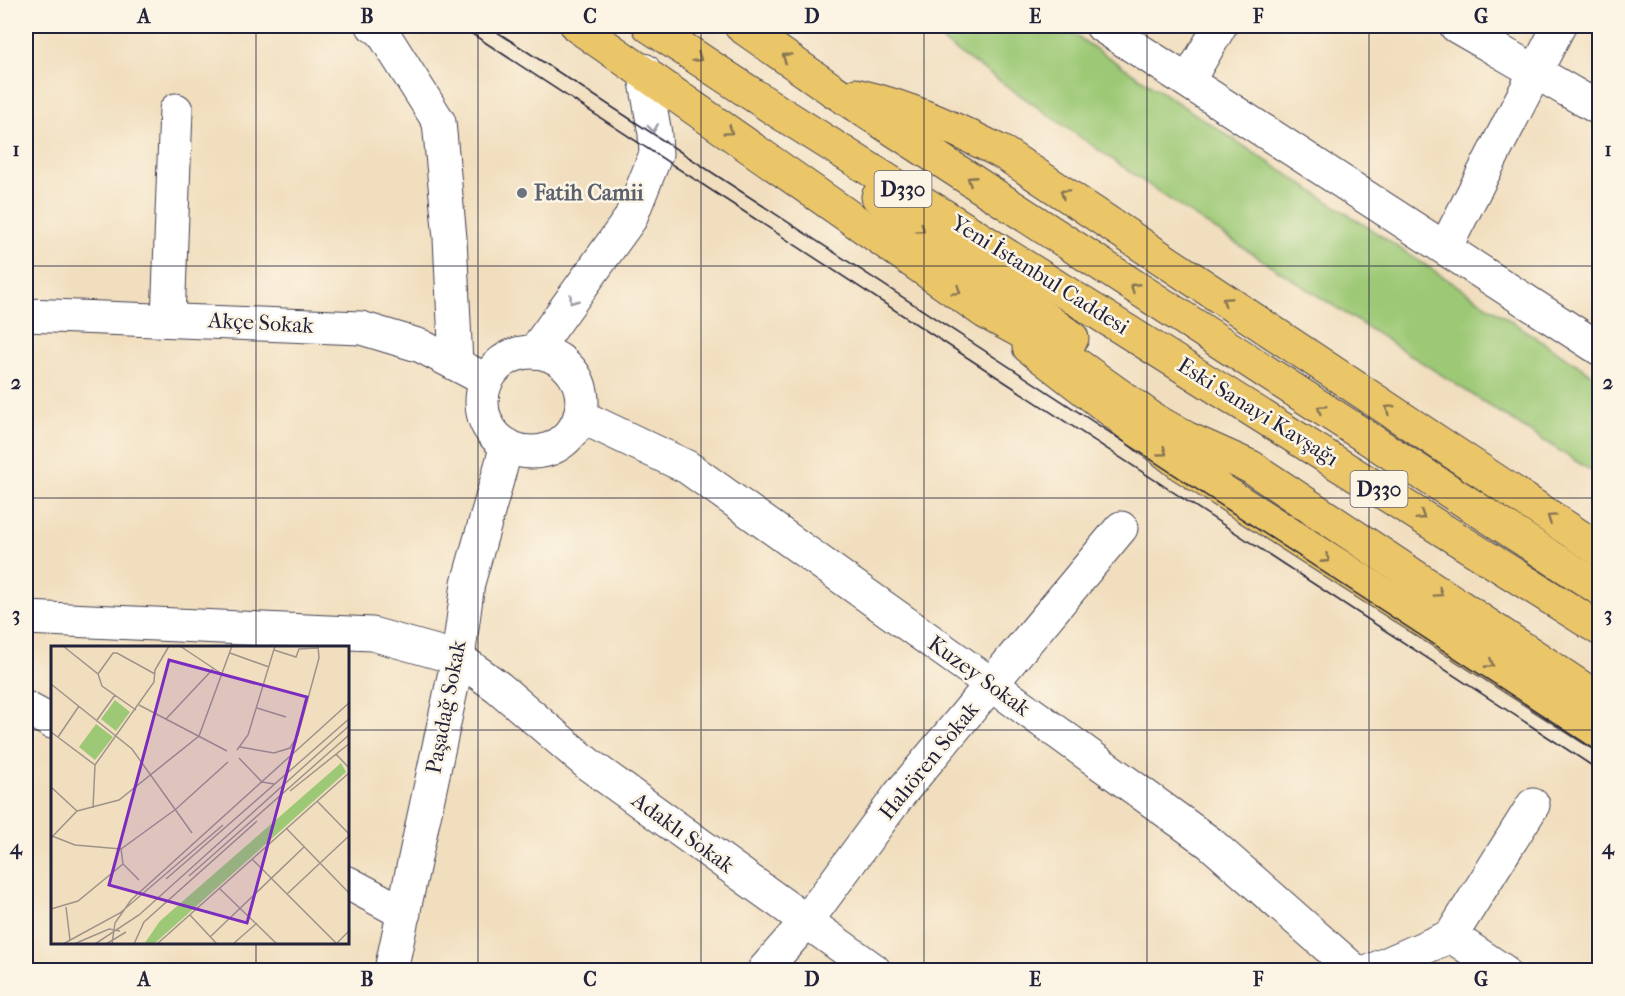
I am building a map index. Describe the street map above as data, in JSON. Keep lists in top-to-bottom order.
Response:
{
  "streets": {
    "main road": ["D330", "Yeni İstanbul Caddesi", "Eski Sanayi Kavşağı"],
    "street": [
      "Akçe Sokak",
      "Kuzey Sokak",
      "Paşadağ Sokak",
      "Halıören Sokak",
      "Adaklı Sokak"
    ]
  },
  "crossings": [
    ["Yeni İstanbul Caddesi", "Eski Sanayi Kavşağı"],
    ["Akçe Sokak", "Kuzey Sokak"],
    ["Akçe Sokak", "Paşadağ Sokak"],
    ["Kuzey Sokak", "Paşadağ Sokak"],
    ["Kuzey Sokak", "Halıören Sokak"],
    ["Paşadağ Sokak", "Adaklı Sokak"],
    ["Halıören Sokak", "Adaklı Sokak"]
  ],
  "places": ["Fatih Camii"],
  "grid": {
    "columns": [
      "A",
      "B",
      "C",
      "D",
      "E",
      "F",
      "G"
    ],
    "rows": [
      "1",
      "2",
      "3",
      "4"
    ]
  }
}
